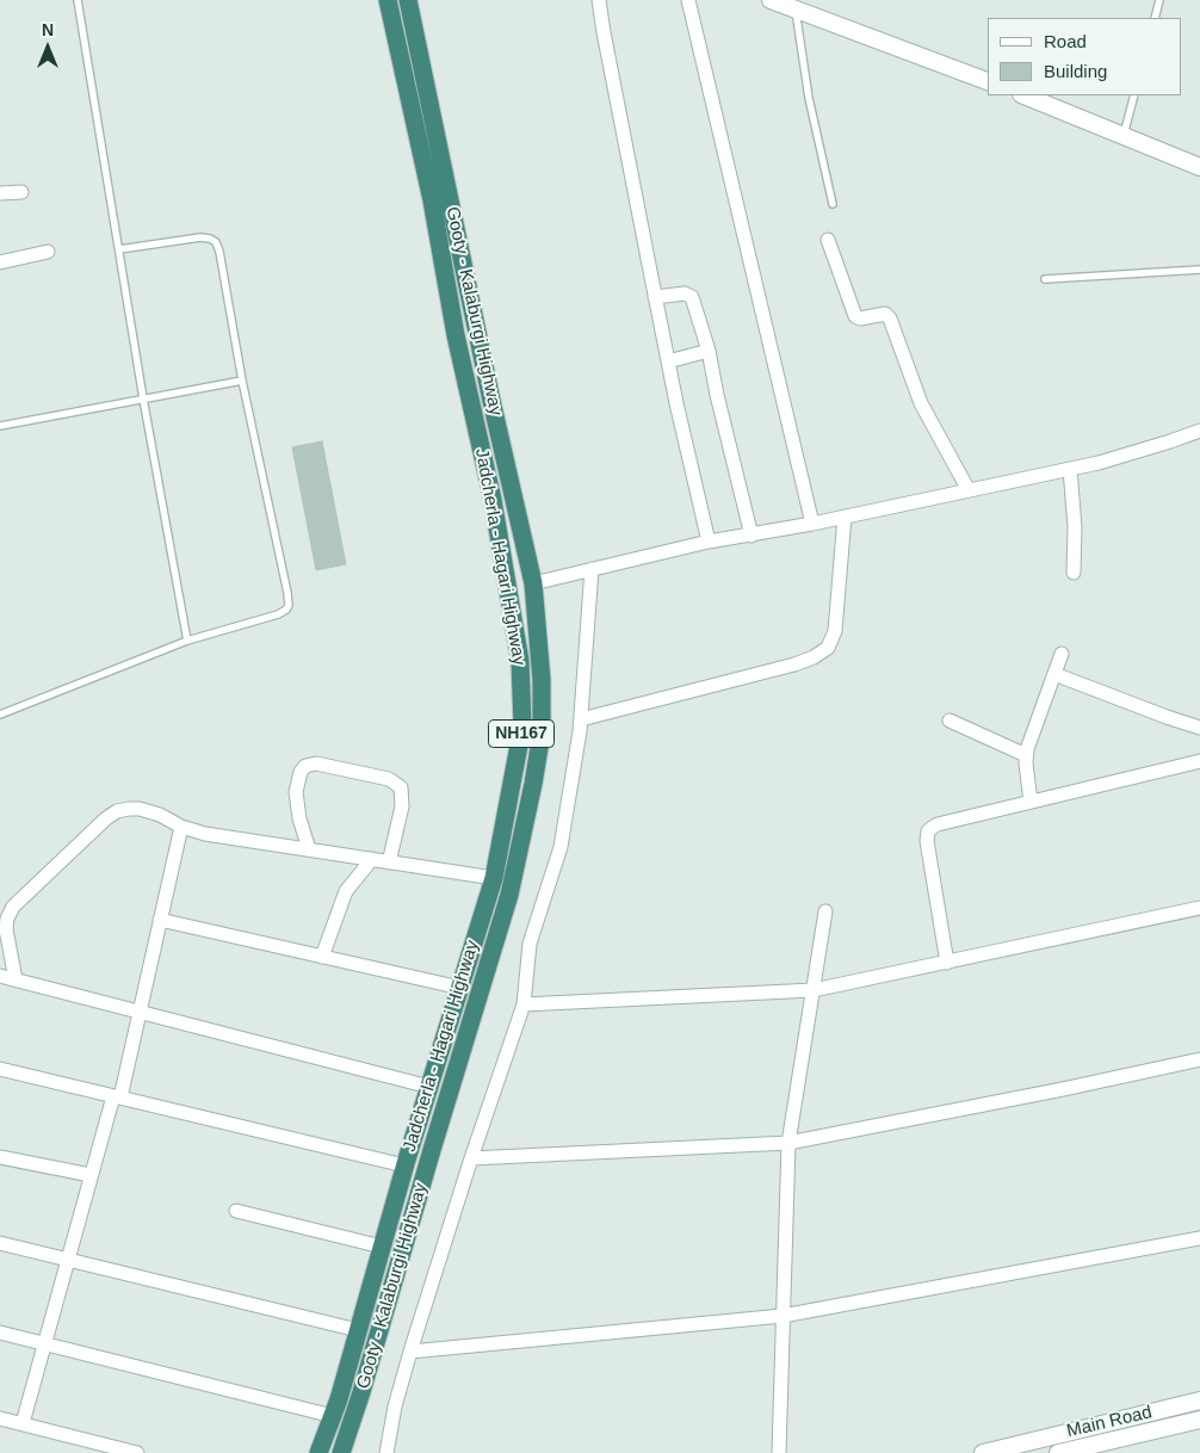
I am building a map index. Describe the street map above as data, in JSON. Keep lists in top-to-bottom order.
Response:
{
  "streets": {
    "highway": ["Gooty - Kalaburgi Highway", "Jadcherla - Hagari Highway", "NH167"],
    "street": ["Main Road"]
  },
  "legend": ["Road", "Building"],
  "north": "top"
}
